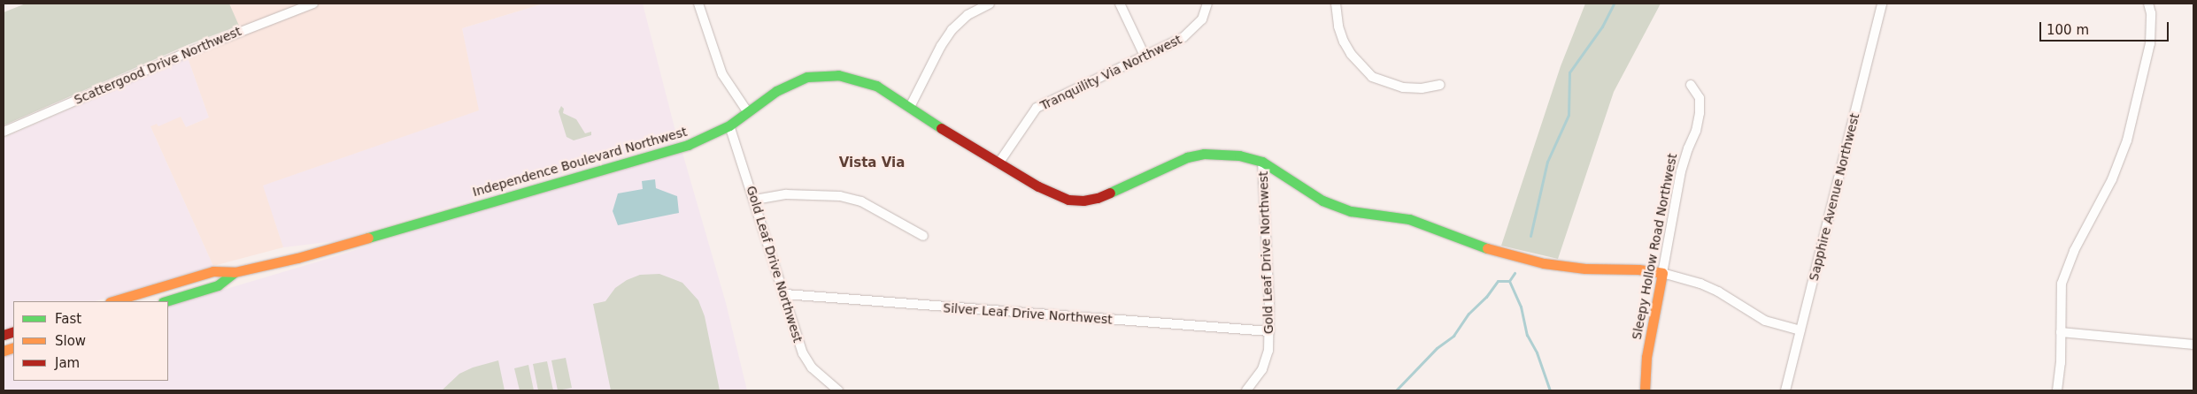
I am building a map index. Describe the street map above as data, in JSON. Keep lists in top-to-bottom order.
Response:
{
  "streets": {
    "street": [
      "Scattergood Drive Northwest",
      "Tranquility Via Northwest",
      "Independence Boulevard Northwest",
      "Sapphire Avenue Northwest",
      "Sleepy Hollow Road Northwest",
      "Gold Leaf Drive Northwest",
      "Silver Leaf Drive Northwest"
    ]
  },
  "crossings": [
    ["Tranquility Via Northwest", "Independence Boulevard Northwest"],
    ["Independence Boulevard Northwest", "Sapphire Avenue Northwest"],
    ["Independence Boulevard Northwest", "Sleepy Hollow Road Northwest"],
    ["Independence Boulevard Northwest", "Gold Leaf Drive Northwest"],
    ["Gold Leaf Drive Northwest", "Silver Leaf Drive Northwest"]
  ],
  "districts": ["Vista Via"],
  "legend": ["Fast", "Slow", "Jam"],
  "scale_bar": "100 m"
}
